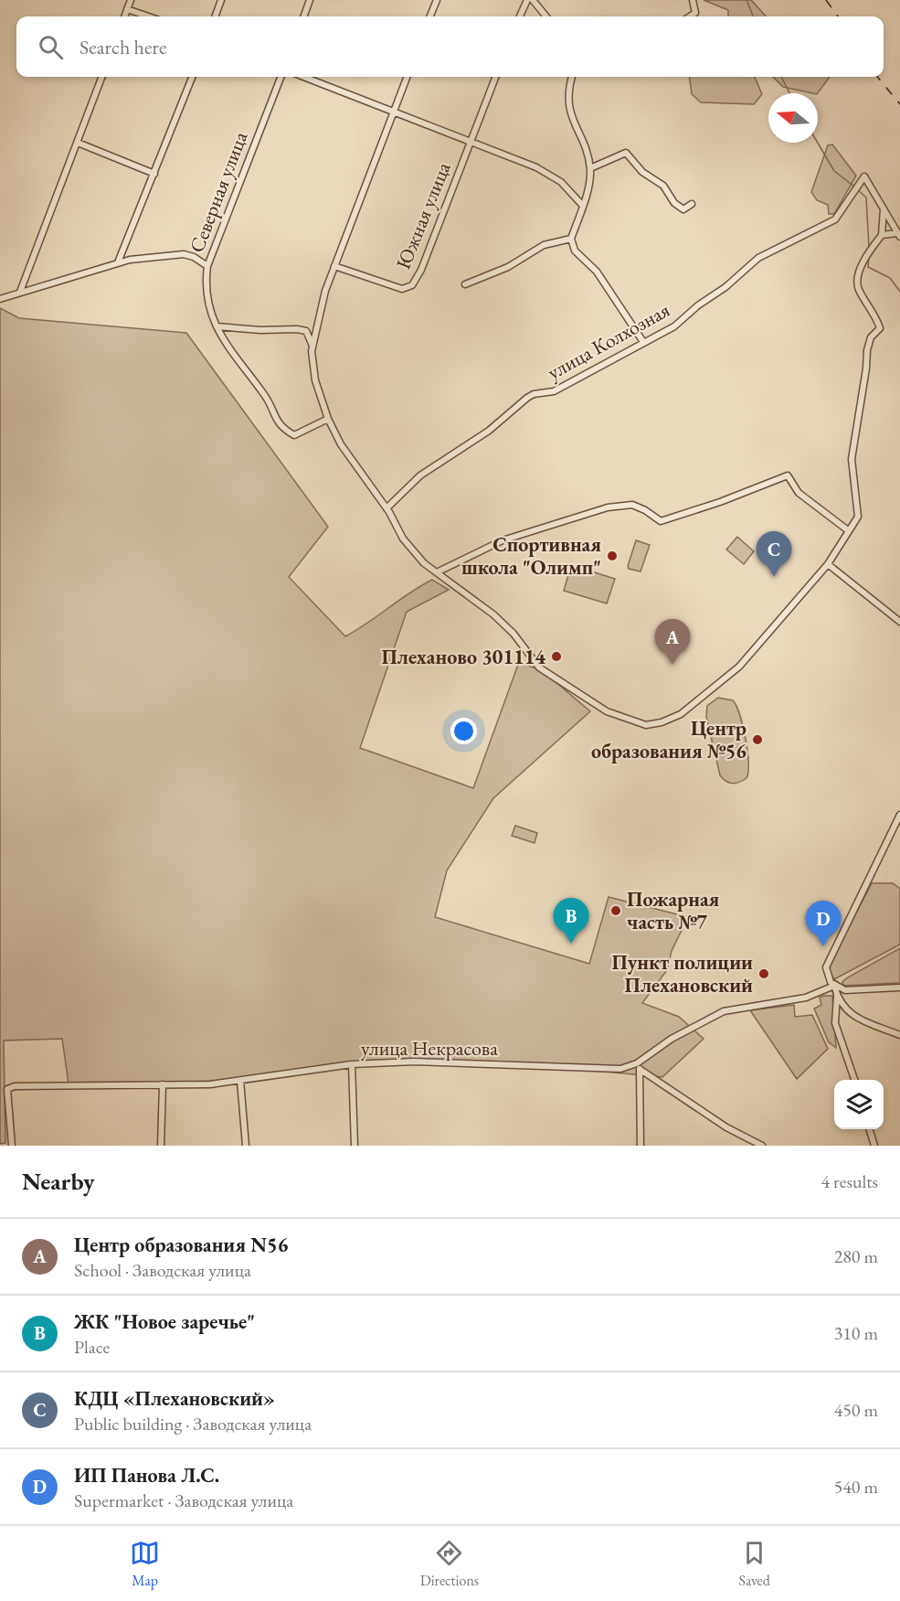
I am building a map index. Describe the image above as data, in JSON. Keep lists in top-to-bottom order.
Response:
{
  "streets": {
    "street": [
      "Северная улица",
      "Южная улица",
      "улица Колхозная",
      "улица Некрасова"
    ]
  },
  "places": [
    "Спортивная школа \"Олимп\"",
    "Плеханово 301114",
    "Центр образования №56",
    "Пожарная часть №7",
    "Пункт полиции Плехановский"
  ],
  "north": "left",
  "page": {
    "search": "Search here",
    "pins": [
      "C",
      "A",
      "B",
      "D"
    ],
    "heading": ["Nearby", "4 results"],
    "list": [
      {
        "mark": "A",
        "name": "Центр образования N56",
        "note": "School · Заводская улица",
        "value": "280 m"
      },
      {
        "mark": "B",
        "name": "ЖК \"Новое заречье\"",
        "note": "Place",
        "value": "310 m"
      },
      {
        "mark": "C",
        "name": "КДЦ «Плехановский»",
        "note": "Public building · Заводская улица",
        "value": "450 m"
      },
      {
        "mark": "D",
        "name": "ИП Панова Л.С.",
        "note": "Supermarket · Заводская улица",
        "value": "540 m"
      }
    ],
    "nav": ["Map", "Directions", "Saved"]
  }
}
